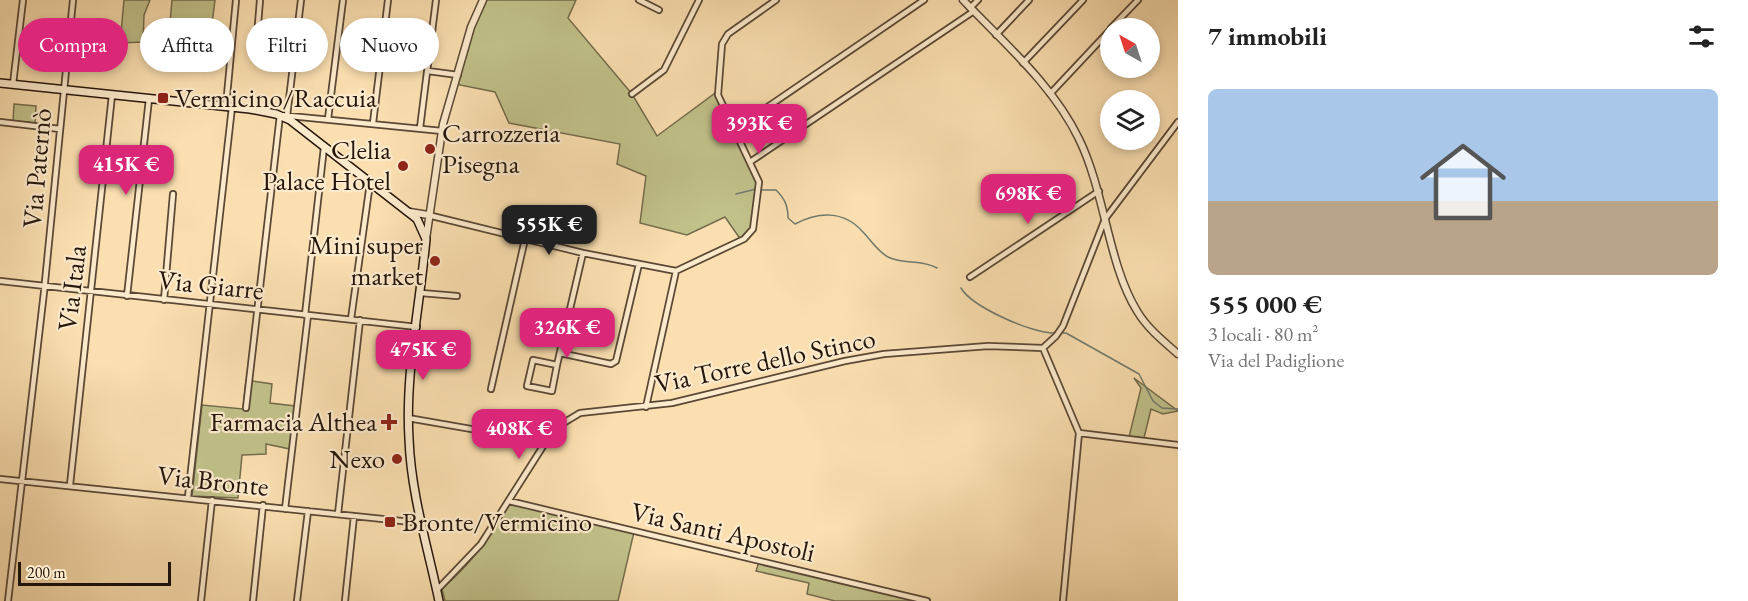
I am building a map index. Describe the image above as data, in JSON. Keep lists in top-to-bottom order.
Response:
{
  "streets": {
    "street": [
      "Via Paternò",
      "Via Giarre",
      "Via Itala",
      "Via Torre dello Stinco",
      "Via Bronte",
      "Via Santi Apostoli"
    ]
  },
  "crossings": [
    ["Via Paternò", "Via Giarre"],
    ["Via Paternò", "Via Bronte"],
    ["Via Giarre", "Via Itala"],
    ["Via Itala", "Via Bronte"],
    ["Via Torre dello Stinco", "Via Santi Apostoli"]
  ],
  "places": {
    "transit": ["Vermicino/Raccuia", "Bronte/Vermicino"],
    "other": [
      "Carrozzeria Pisegna",
      "Clelia Palace Hotel",
      "Mini super market",
      "Nexo"
    ],
    "health": ["Farmacia Althea"]
  },
  "scale_bar": "200 m",
  "north": "top left",
  "page": {
    "heading": "7 immobili",
    "chip": [
      "Compra",
      "Affitta",
      "Filtri",
      "Nuovo"
    ],
    "list": [
      {
        "name": "555 000 €",
        "note": "3 locali · 80 m² · Via del Padiglione"
      }
    ],
    "price": [
      "393K €",
      "415K €",
      "698K €",
      "555K €",
      "326K €",
      "475K €",
      "408K €"
    ],
    "scale": "200 m"
  }
}
